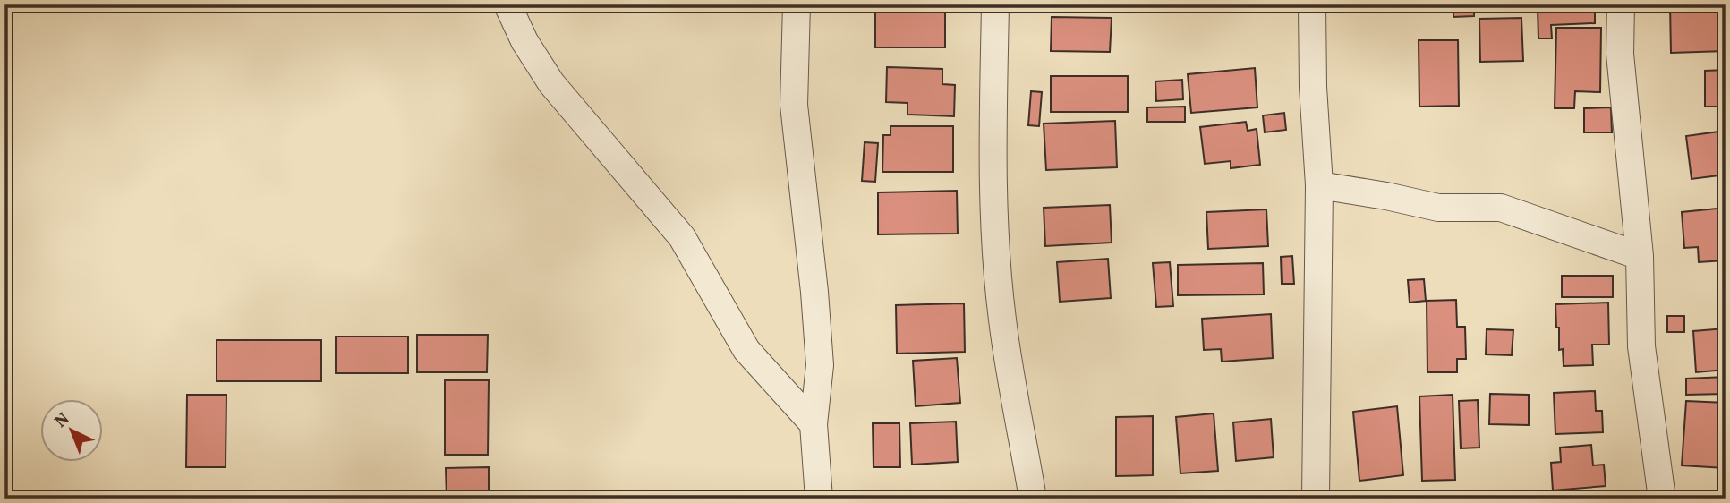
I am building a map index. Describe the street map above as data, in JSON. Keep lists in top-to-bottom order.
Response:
{
  "north": "top left"
}
